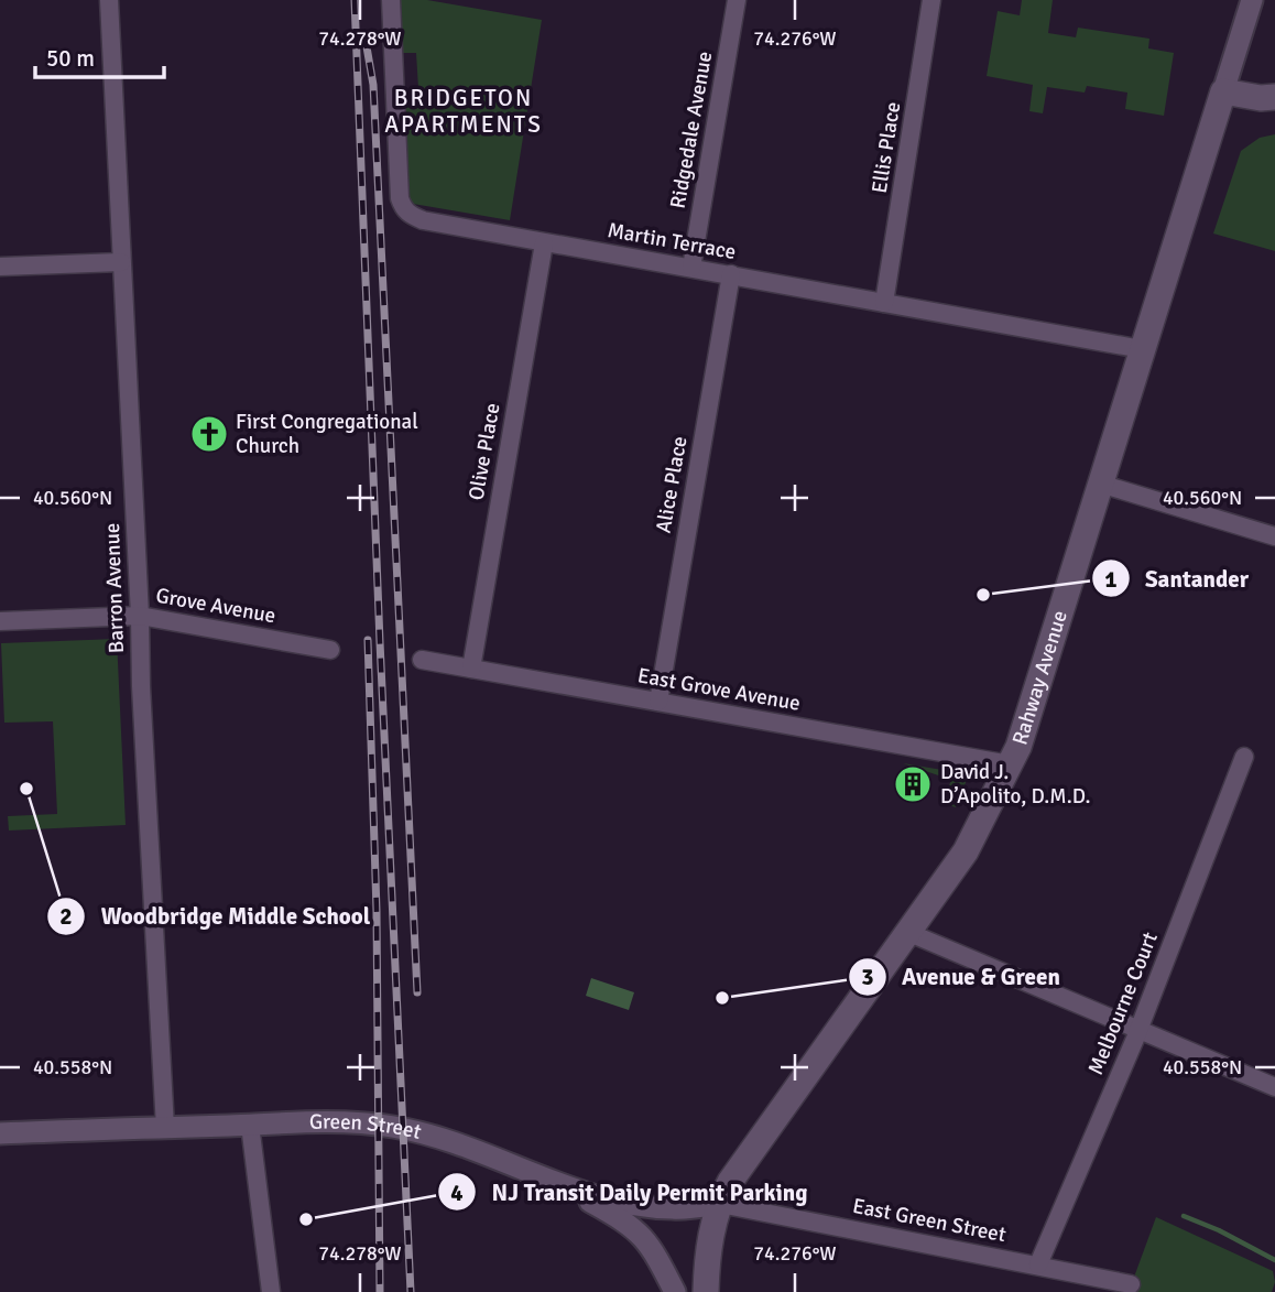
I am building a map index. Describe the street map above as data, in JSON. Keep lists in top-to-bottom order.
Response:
{
  "streets": {
    "main road": ["Rahway Avenue"],
    "street": [
      "Ridgedale Avenue",
      "Ellis Place",
      "Martin Terrace",
      "Olive Place",
      "Alice Place",
      "Barron Avenue",
      "Grove Avenue",
      "East Grove Avenue",
      "Melbourne Court",
      "Green Street",
      "East Green Street"
    ]
  },
  "crossings": [
    ["Ridgedale Avenue", "Martin Terrace"],
    ["Ellis Place", "Martin Terrace"],
    ["Martin Terrace", "Olive Place"],
    ["Martin Terrace", "Alice Place"],
    ["Martin Terrace", "Rahway Avenue"],
    ["Olive Place", "East Grove Avenue"],
    ["Alice Place", "East Grove Avenue"],
    ["Barron Avenue", "Grove Avenue"],
    ["Barron Avenue", "Green Street"],
    ["Rahway Avenue", "East Grove Avenue"],
    ["Rahway Avenue", "Green Street"],
    ["Rahway Avenue", "East Green Street"],
    ["Melbourne Court", "East Green Street"],
    ["Green Street", "East Green Street"]
  ],
  "districts": ["BRIDGETON APARTMENTS"],
  "places": {
    "church": ["First Congregational Church"],
    "other": [
      "Santander",
      "Woodbridge Middle School",
      "Avenue & Green",
      "NJ Transit Daily Permit Parking"
    ],
    "building": ["David J. D’Apolito, D.M.D."]
  },
  "scale_bar": "50 m",
  "coordinates": [
    "74.278°W",
    "74.276°W",
    "40.560°N",
    "40.558°N"
  ]
}
